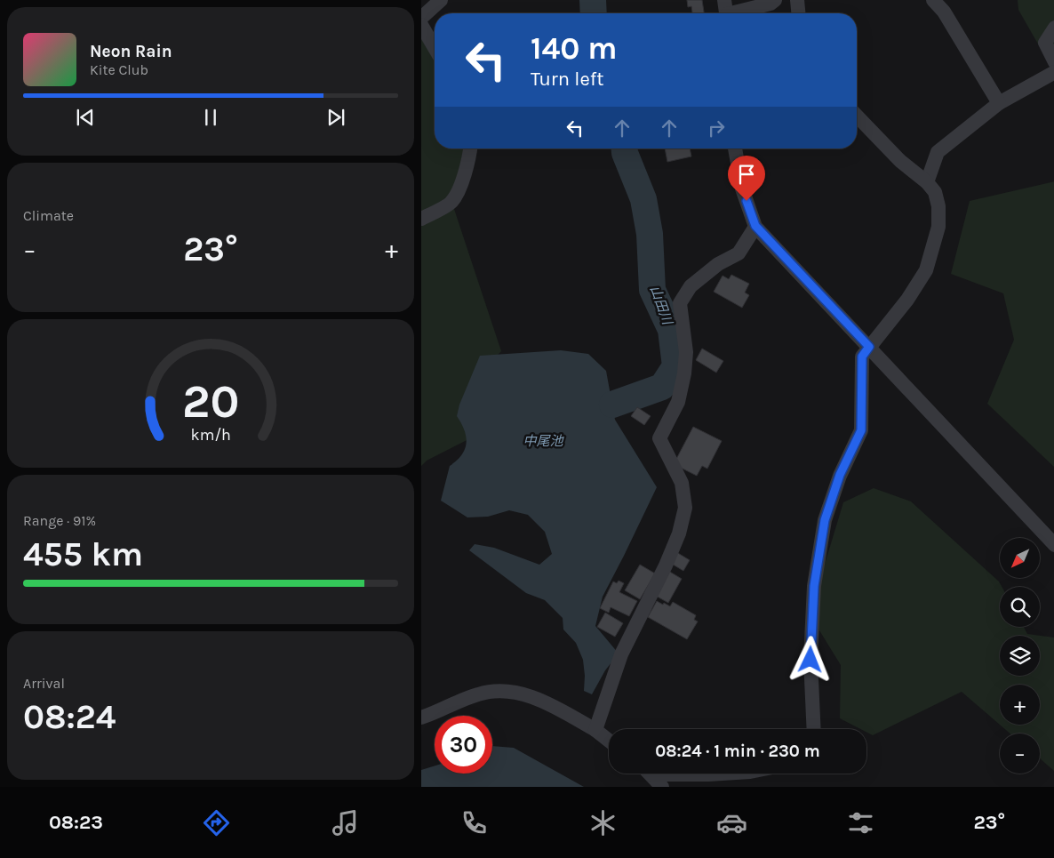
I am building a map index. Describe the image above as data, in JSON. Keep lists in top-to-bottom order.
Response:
{
  "water": ["山田川", "中尾池"],
  "north": "bottom left",
  "page": {
    "turn": ["140 m", "Turn left"],
    "song": ["Neon Rain", "Kite Club"],
    "tile": [
      "Climate",
      ["Range · 91%", "455 km"],
      ["Arrival", "08:24"]
    ],
    "heat": ["−", "23°", "+"],
    "map_buttons": ["+", "−"],
    "limit": "30",
    "trip": "08:24 · 1 min · 230 m",
    "tabs": ["08:23", "23°"],
    "gauge": ["20", "km/h"]
  }
}
